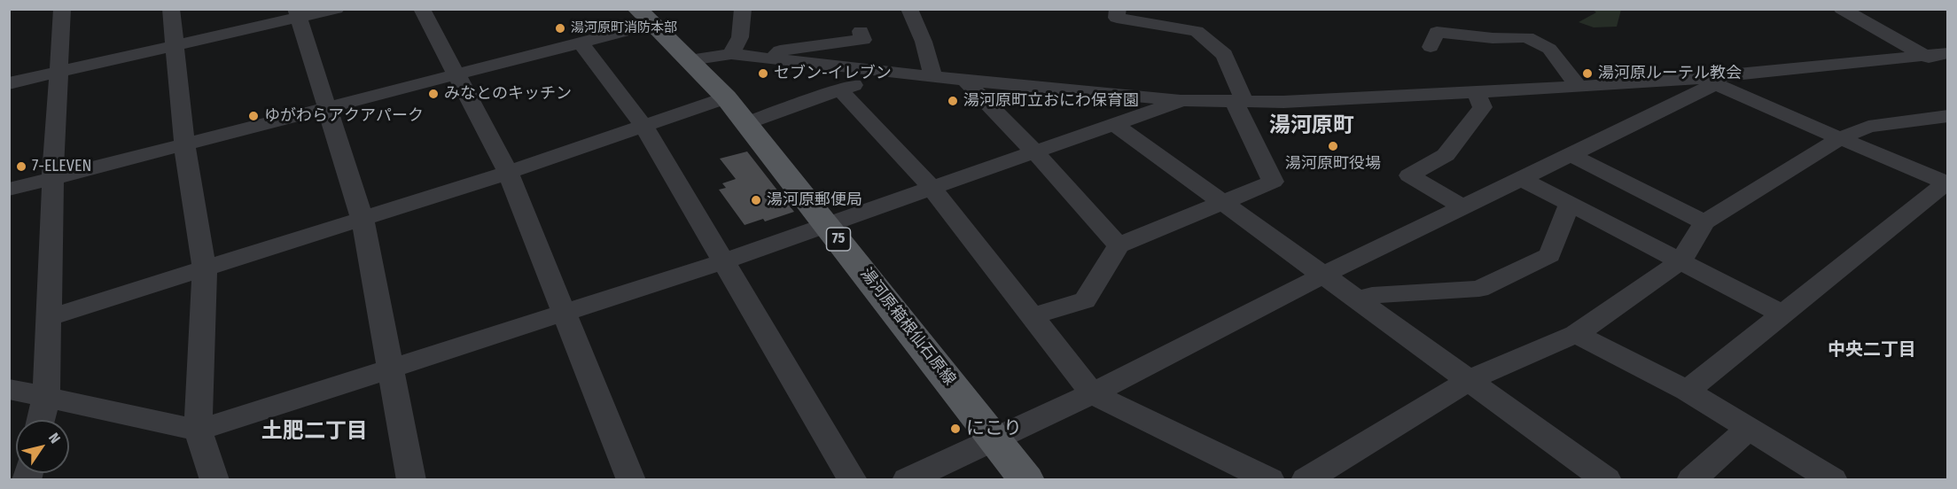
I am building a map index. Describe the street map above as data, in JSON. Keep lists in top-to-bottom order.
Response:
{
  "streets": {
    "main road": ["75", "湯河原箱根仙石原線"]
  },
  "districts": ["湯河原町", "中央二丁目", "土肥二丁目"],
  "places": [
    "湯河原町消防本部",
    "セブン-イレブン",
    "湯河原ルーテル教会",
    "みなとのキッチン",
    "湯河原町立おにわ保育園",
    "ゆがわらアクアパーク",
    "湯河原町役場",
    "7-ELEVEN",
    "湯河原郵便局",
    "にこり"
  ],
  "north": "top right"
}
